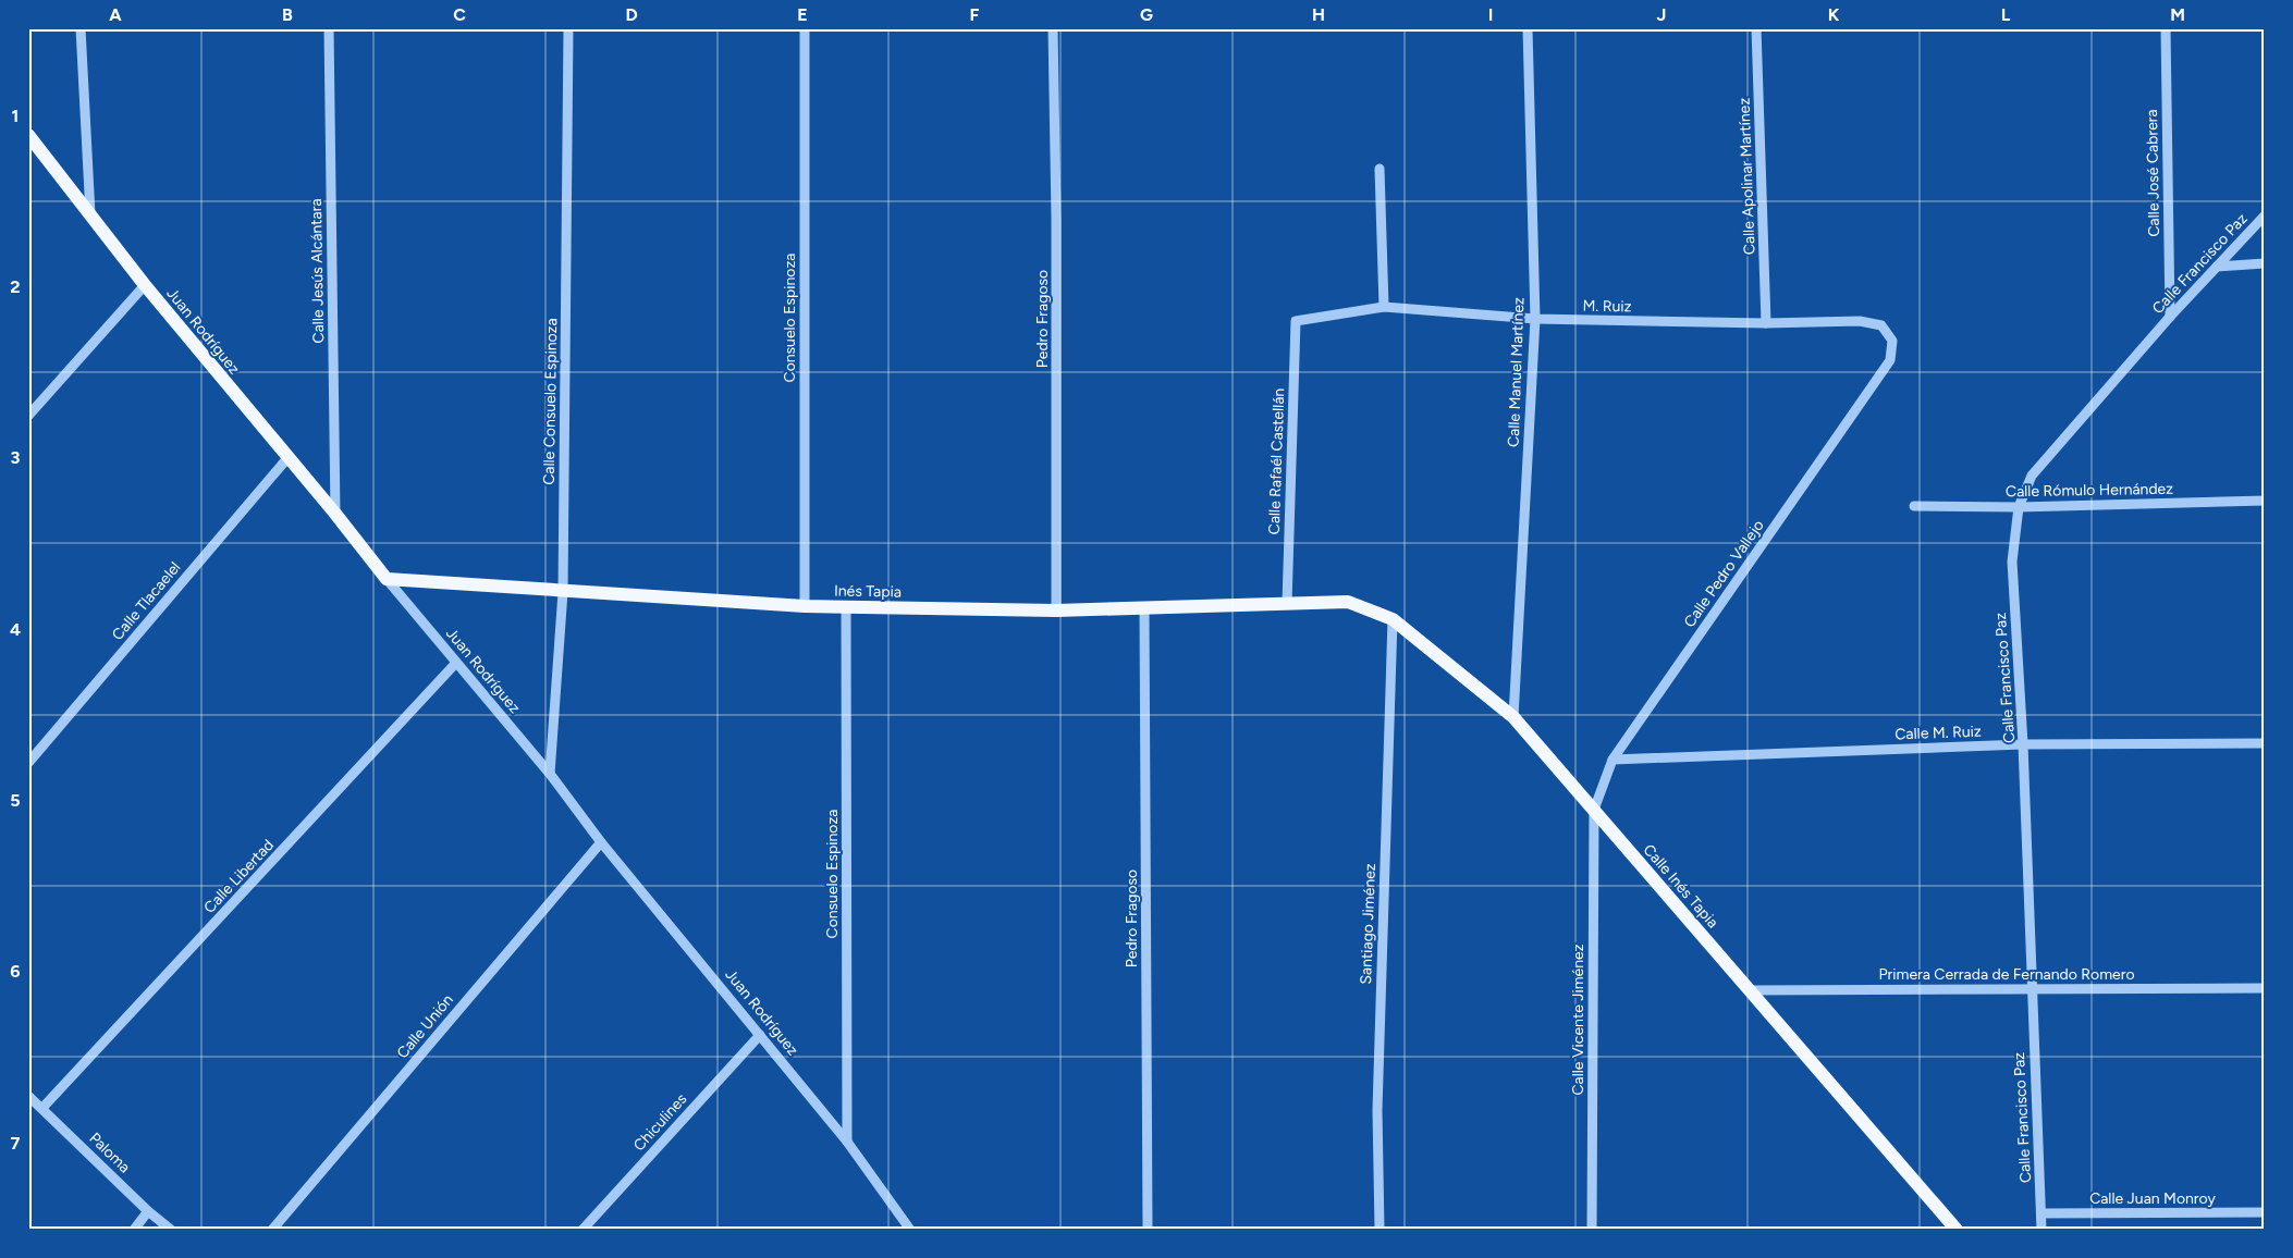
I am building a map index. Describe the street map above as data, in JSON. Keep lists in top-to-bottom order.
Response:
{
  "streets": {
    "main road": ["Juan Rodríguez", "Inés Tapia", "Calle Inés Tapia"],
    "street": [
      "Calle José Cabrera",
      "Calle Apolinar Martínez",
      "Calle Francisco Paz",
      "Calle Jesús Alcántara",
      "M. Ruiz",
      "Consuelo Espinoza",
      "Pedro Fragoso",
      "Calle Manuel Martínez",
      "Calle Consuelo Espinoza",
      "Calle Rafaél Castellán",
      "Calle Rómulo Hernández",
      "Calle Pedro Vallejo",
      "Calle Tlacaelel",
      "Calle M. Ruiz",
      "Calle Libertad",
      "Santiago Jiménez",
      "Primera Cerrada de Fernando Romero",
      "Calle Vicente Jiménez",
      "Calle Unión",
      "Chiculines",
      "Paloma",
      "Calle Juan Monroy"
    ]
  },
  "crossings": [
    ["Calle José Cabrera", "Calle Francisco Paz"],
    ["Calle Apolinar Martínez", "M. Ruiz"],
    ["Calle Francisco Paz", "Calle Rómulo Hernández"],
    ["Calle Francisco Paz", "Calle M. Ruiz"],
    ["Calle Francisco Paz", "Primera Cerrada de Fernando Romero"],
    ["Calle Francisco Paz", "Calle Juan Monroy"],
    ["Calle Jesús Alcántara", "Juan Rodríguez"],
    ["M. Ruiz", "Calle Manuel Martínez"],
    ["M. Ruiz", "Calle Rafaél Castellán"],
    ["M. Ruiz", "Calle Pedro Vallejo"],
    ["Consuelo Espinoza", "Juan Rodríguez"],
    ["Consuelo Espinoza", "Inés Tapia"],
    ["Pedro Fragoso", "Inés Tapia"],
    ["Juan Rodríguez", "Calle Consuelo Espinoza"],
    ["Juan Rodríguez", "Inés Tapia"],
    ["Juan Rodríguez", "Calle Tlacaelel"],
    ["Juan Rodríguez", "Calle Libertad"],
    ["Juan Rodríguez", "Calle Unión"],
    ["Juan Rodríguez", "Chiculines"],
    ["Calle Manuel Martínez", "Calle Inés Tapia"],
    ["Calle Consuelo Espinoza", "Inés Tapia"],
    ["Calle Rafaél Castellán", "Inés Tapia"],
    ["Calle Pedro Vallejo", "Calle M. Ruiz"],
    ["Calle Pedro Vallejo", "Calle Inés Tapia"],
    ["Calle Pedro Vallejo", "Calle Vicente Jiménez"],
    ["Inés Tapia", "Calle Inés Tapia"],
    ["Calle Libertad", "Paloma"],
    ["Calle Inés Tapia", "Santiago Jiménez"],
    ["Calle Inés Tapia", "Primera Cerrada de Fernando Romero"],
    ["Calle Inés Tapia", "Calle Vicente Jiménez"]
  ],
  "grid": {
    "columns": [
      "A",
      "B",
      "C",
      "D",
      "E",
      "F",
      "G",
      "H",
      "I",
      "J",
      "K",
      "L",
      "M"
    ],
    "rows": [
      "1",
      "2",
      "3",
      "4",
      "5",
      "6",
      "7"
    ]
  }
}
